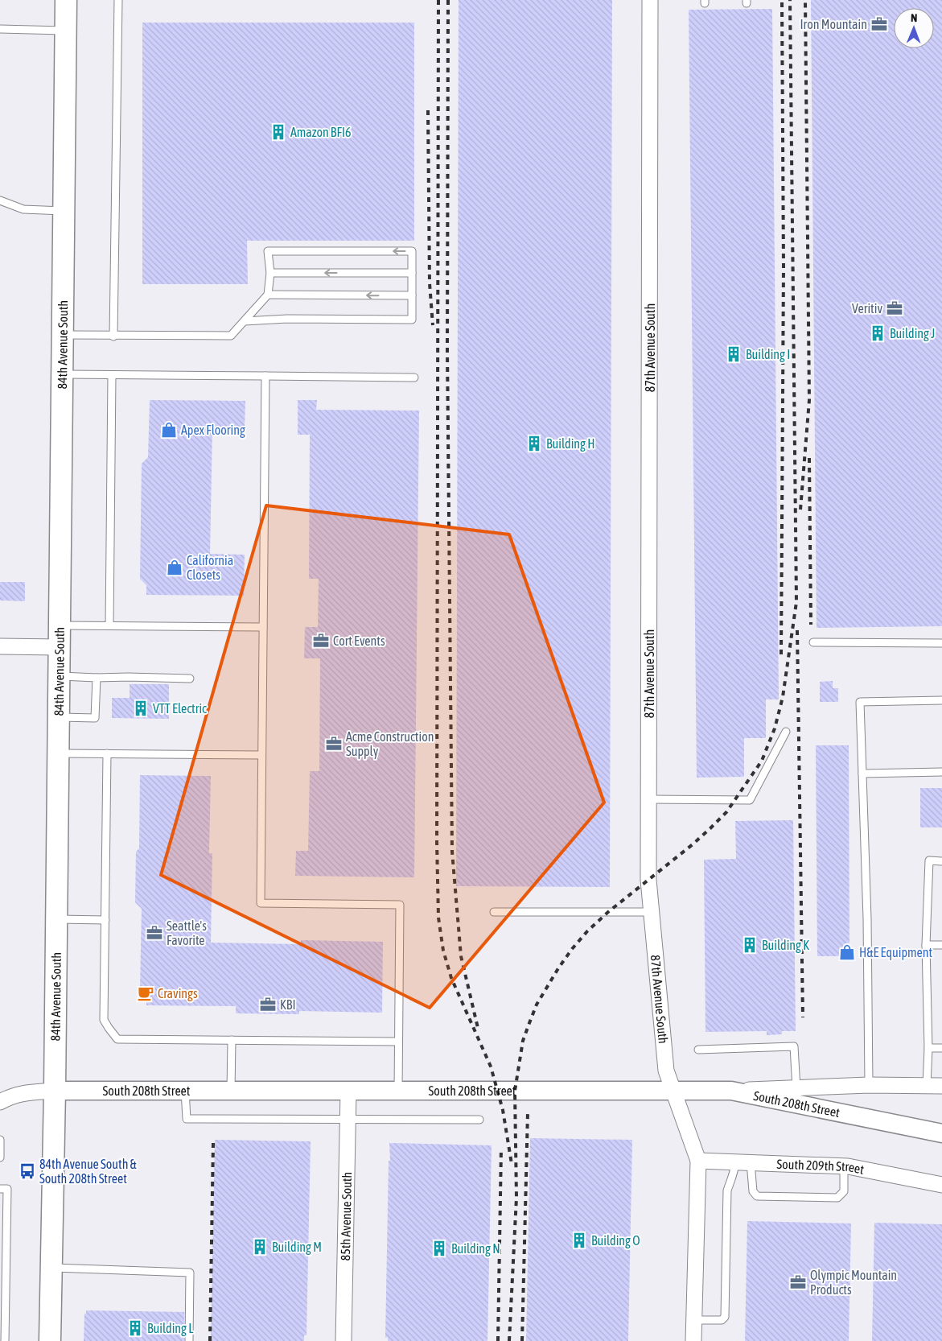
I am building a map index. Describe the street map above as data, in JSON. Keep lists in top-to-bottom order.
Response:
{
  "streets": {
    "main road": ["84th Avenue South"],
    "street": [
      "87th Avenue South",
      "South 208th Street",
      "South 209th Street",
      "85th Avenue South"
    ]
  },
  "crossings": [
    ["84th Avenue South", "South 208th Street"],
    ["87th Avenue South", "South 208th Street"],
    ["87th Avenue South", "South 209th Street"],
    ["South 208th Street", "85th Avenue South"]
  ],
  "places": {
    "office": [
      "Iron Mountain",
      "Veritiv",
      "Cort Events",
      "Acme Construction Supply",
      "Seattle's Favorite",
      "KBI",
      "Olympic Mountain Products"
    ],
    "building": [
      "Amazon BFI6",
      "Building J",
      "Building I",
      "Building H",
      "VTT Electric",
      "Building K",
      "Building O",
      "Building M",
      "Building N",
      "Building L"
    ],
    "shop": ["Apex Flooring", "California Closets", "H&E Equipment"],
    "cafe": ["Cravings"],
    "bus stop": ["84th Avenue South & South 208th Street"]
  },
  "north": "top"
}
